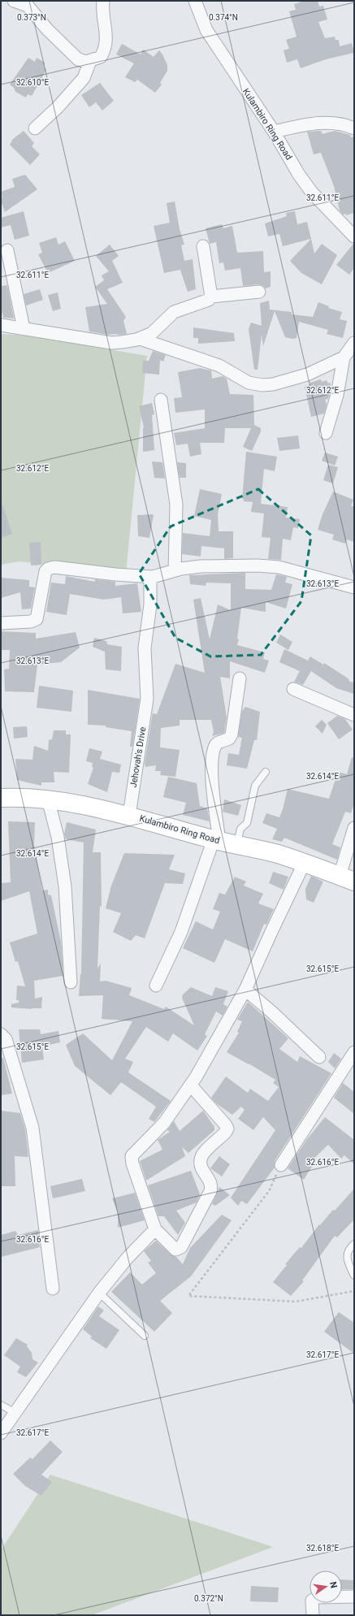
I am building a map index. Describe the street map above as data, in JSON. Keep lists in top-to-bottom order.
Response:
{
  "streets": {
    "street": ["Kulambiro Ring Road", "Jehovah's Drive"]
  },
  "crossings": [
    ["Kulambiro Ring Road", "Jehovah's Drive"]
  ],
  "north": "right",
  "coordinates": [
    "0.373°N",
    "0.374°N",
    "32.610°E",
    "32.611°E",
    "32.612°E",
    "32.613°E",
    "32.614°E",
    "32.615°E",
    "32.616°E",
    "32.617°E",
    "32.618°E",
    "0.372°N"
  ]
}
